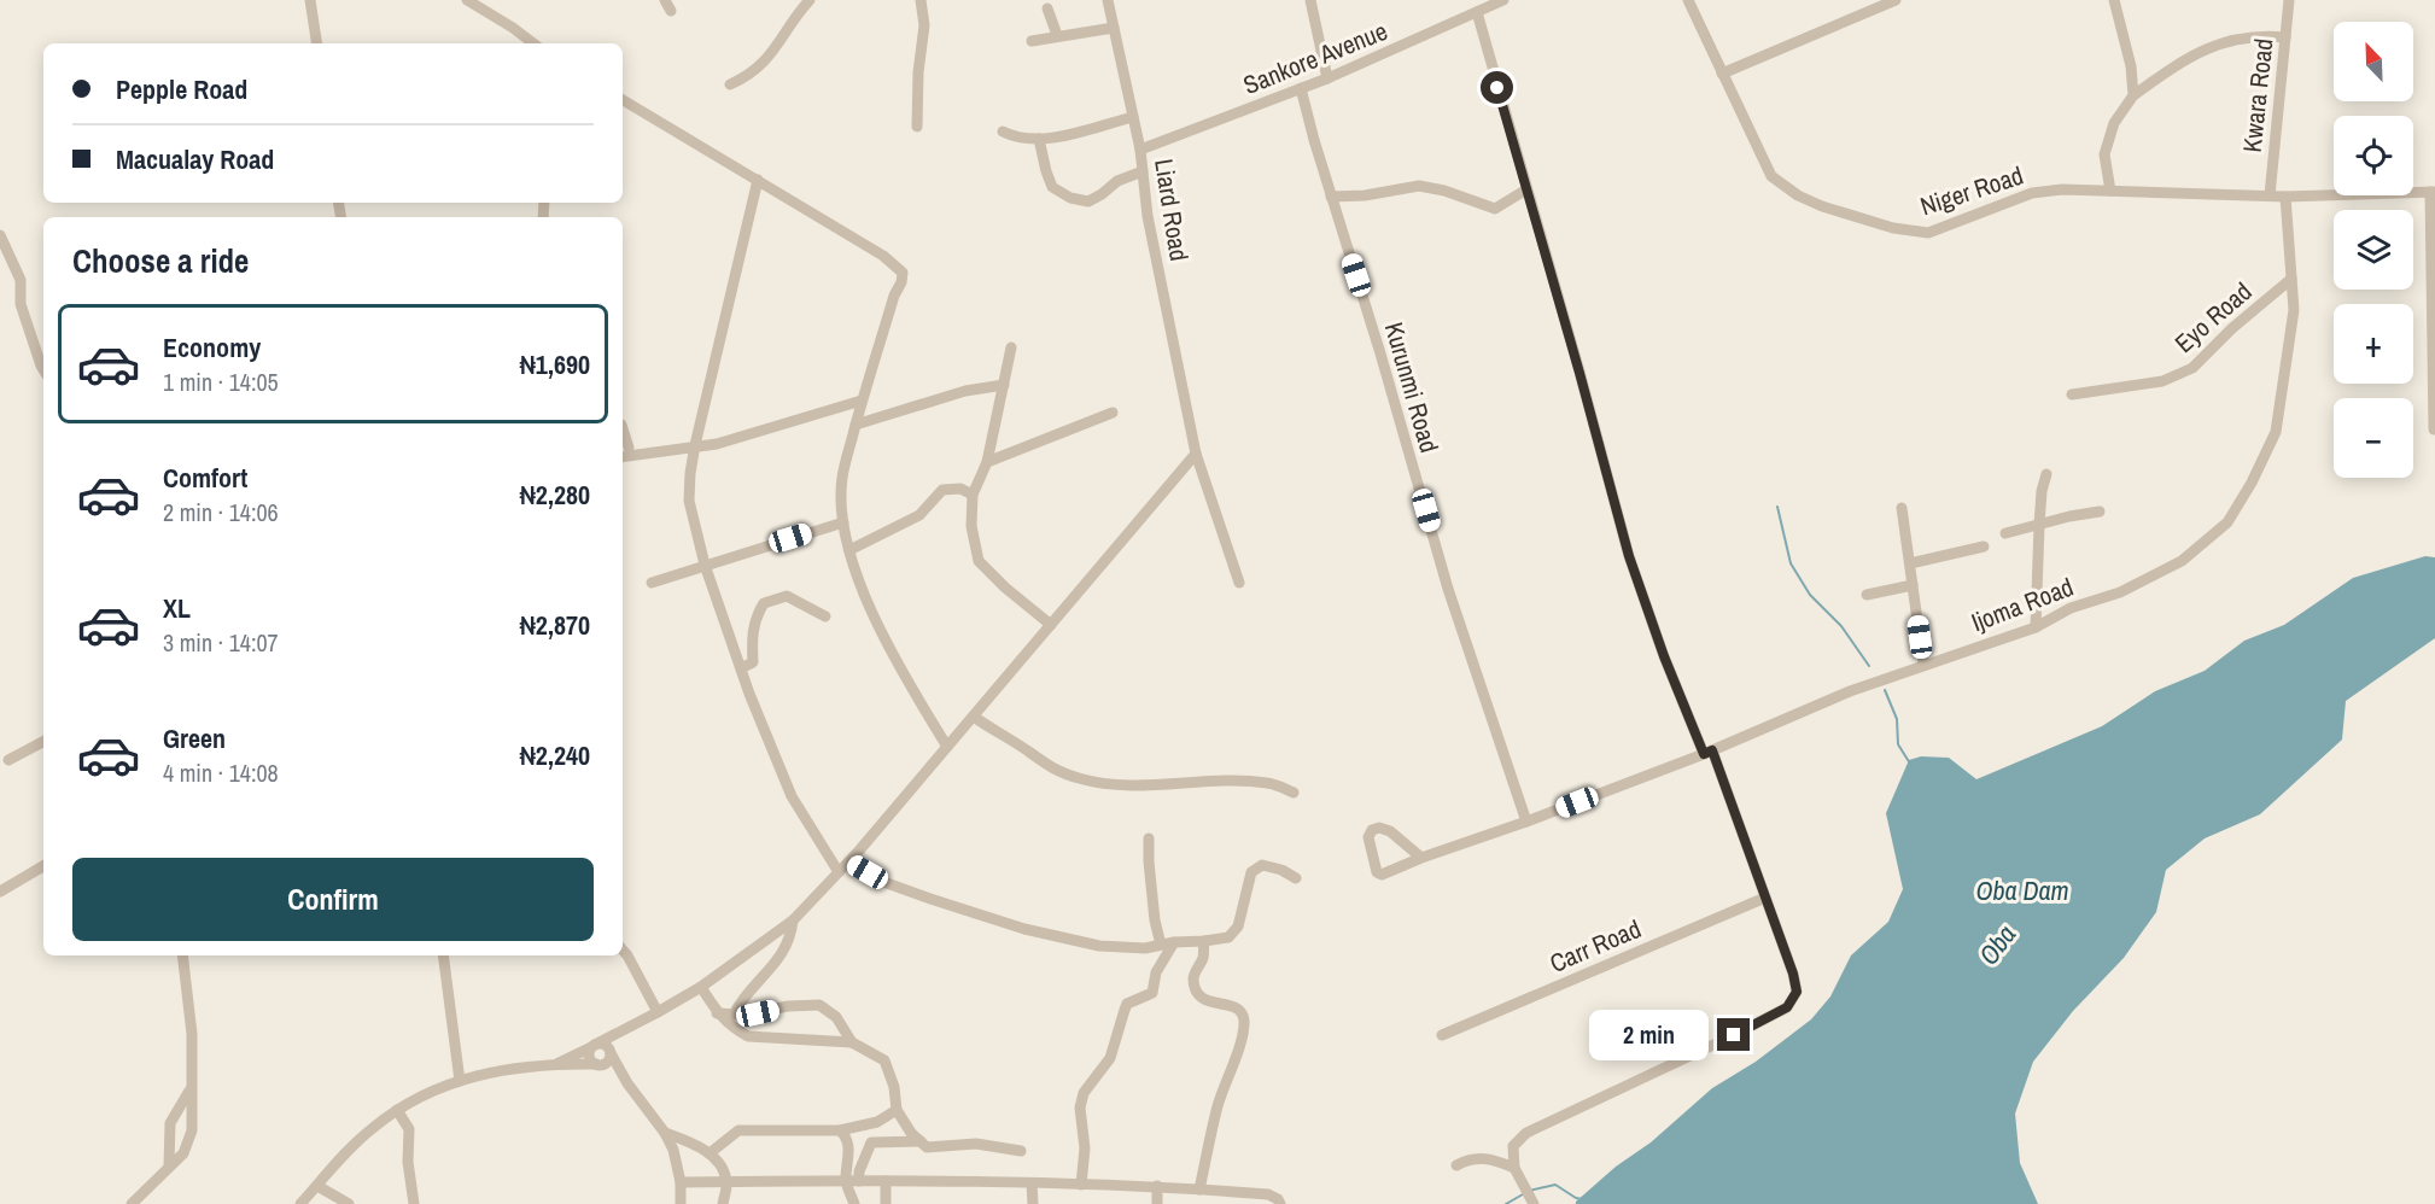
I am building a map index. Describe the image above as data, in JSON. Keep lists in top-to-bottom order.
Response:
{
  "streets": {
    "street": [
      "Sankore Avenue",
      "Kwara Road",
      "Niger Road",
      "Liard Road",
      "Eyo Road",
      "Kurunmi Road",
      "Ijoma Road",
      "Carr Road"
    ]
  },
  "crossings": [
    ["Sankore Avenue", "Liard Road"],
    ["Sankore Avenue", "Kurunmi Road"],
    ["Kwara Road", "Niger Road"],
    ["Niger Road", "Ijoma Road"],
    ["Eyo Road", "Ijoma Road"],
    ["Kurunmi Road", "Ijoma Road"]
  ],
  "water": ["Oba Dam", "Oba"],
  "north": "top left",
  "page": {
    "map_buttons": ["+", "−"],
    "banner": ["Pepple Road", "Macualay Road"],
    "heading": "Choose a ride",
    "list": [
      {
        "name": "Economy",
        "note": "1 min · 14:05",
        "value": "₦1,690"
      },
      {
        "name": "Comfort",
        "note": "2 min · 14:06",
        "value": "₦2,280"
      },
      {
        "name": "XL",
        "note": "3 min · 14:07",
        "value": "₦2,870"
      },
      {
        "name": "Green",
        "note": "4 min · 14:08",
        "value": "₦2,240"
      }
    ],
    "buttons": "Confirm",
    "bubble": "2 min"
  }
}
